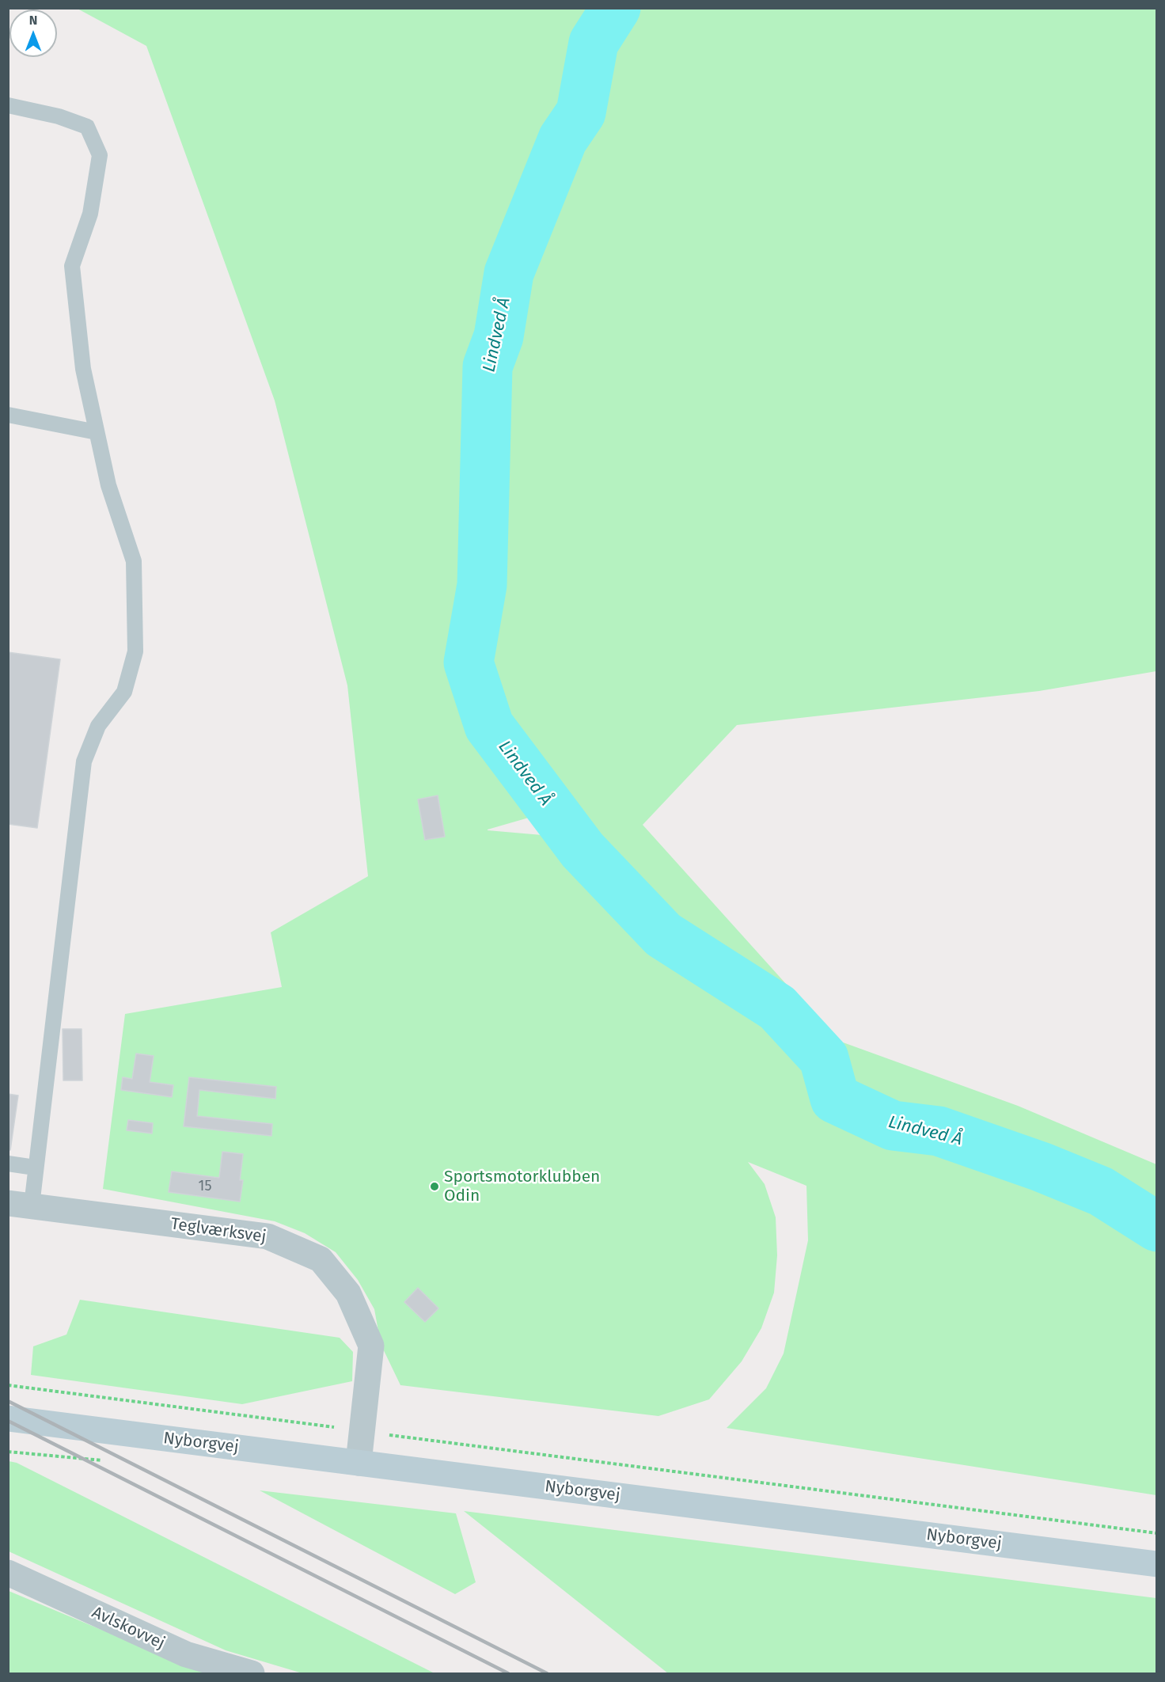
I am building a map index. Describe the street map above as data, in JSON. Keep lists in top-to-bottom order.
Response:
{
  "streets": {
    "main road": ["Nyborgvej"],
    "street": ["Teglværksvej", "Avlskovvej"]
  },
  "crossings": [
    ["Teglværksvej", "Nyborgvej"]
  ],
  "water": ["Lindved Å"],
  "places": ["Sportsmotorklubben Odin"],
  "house_numbers": ["15"],
  "north": "top"
}
